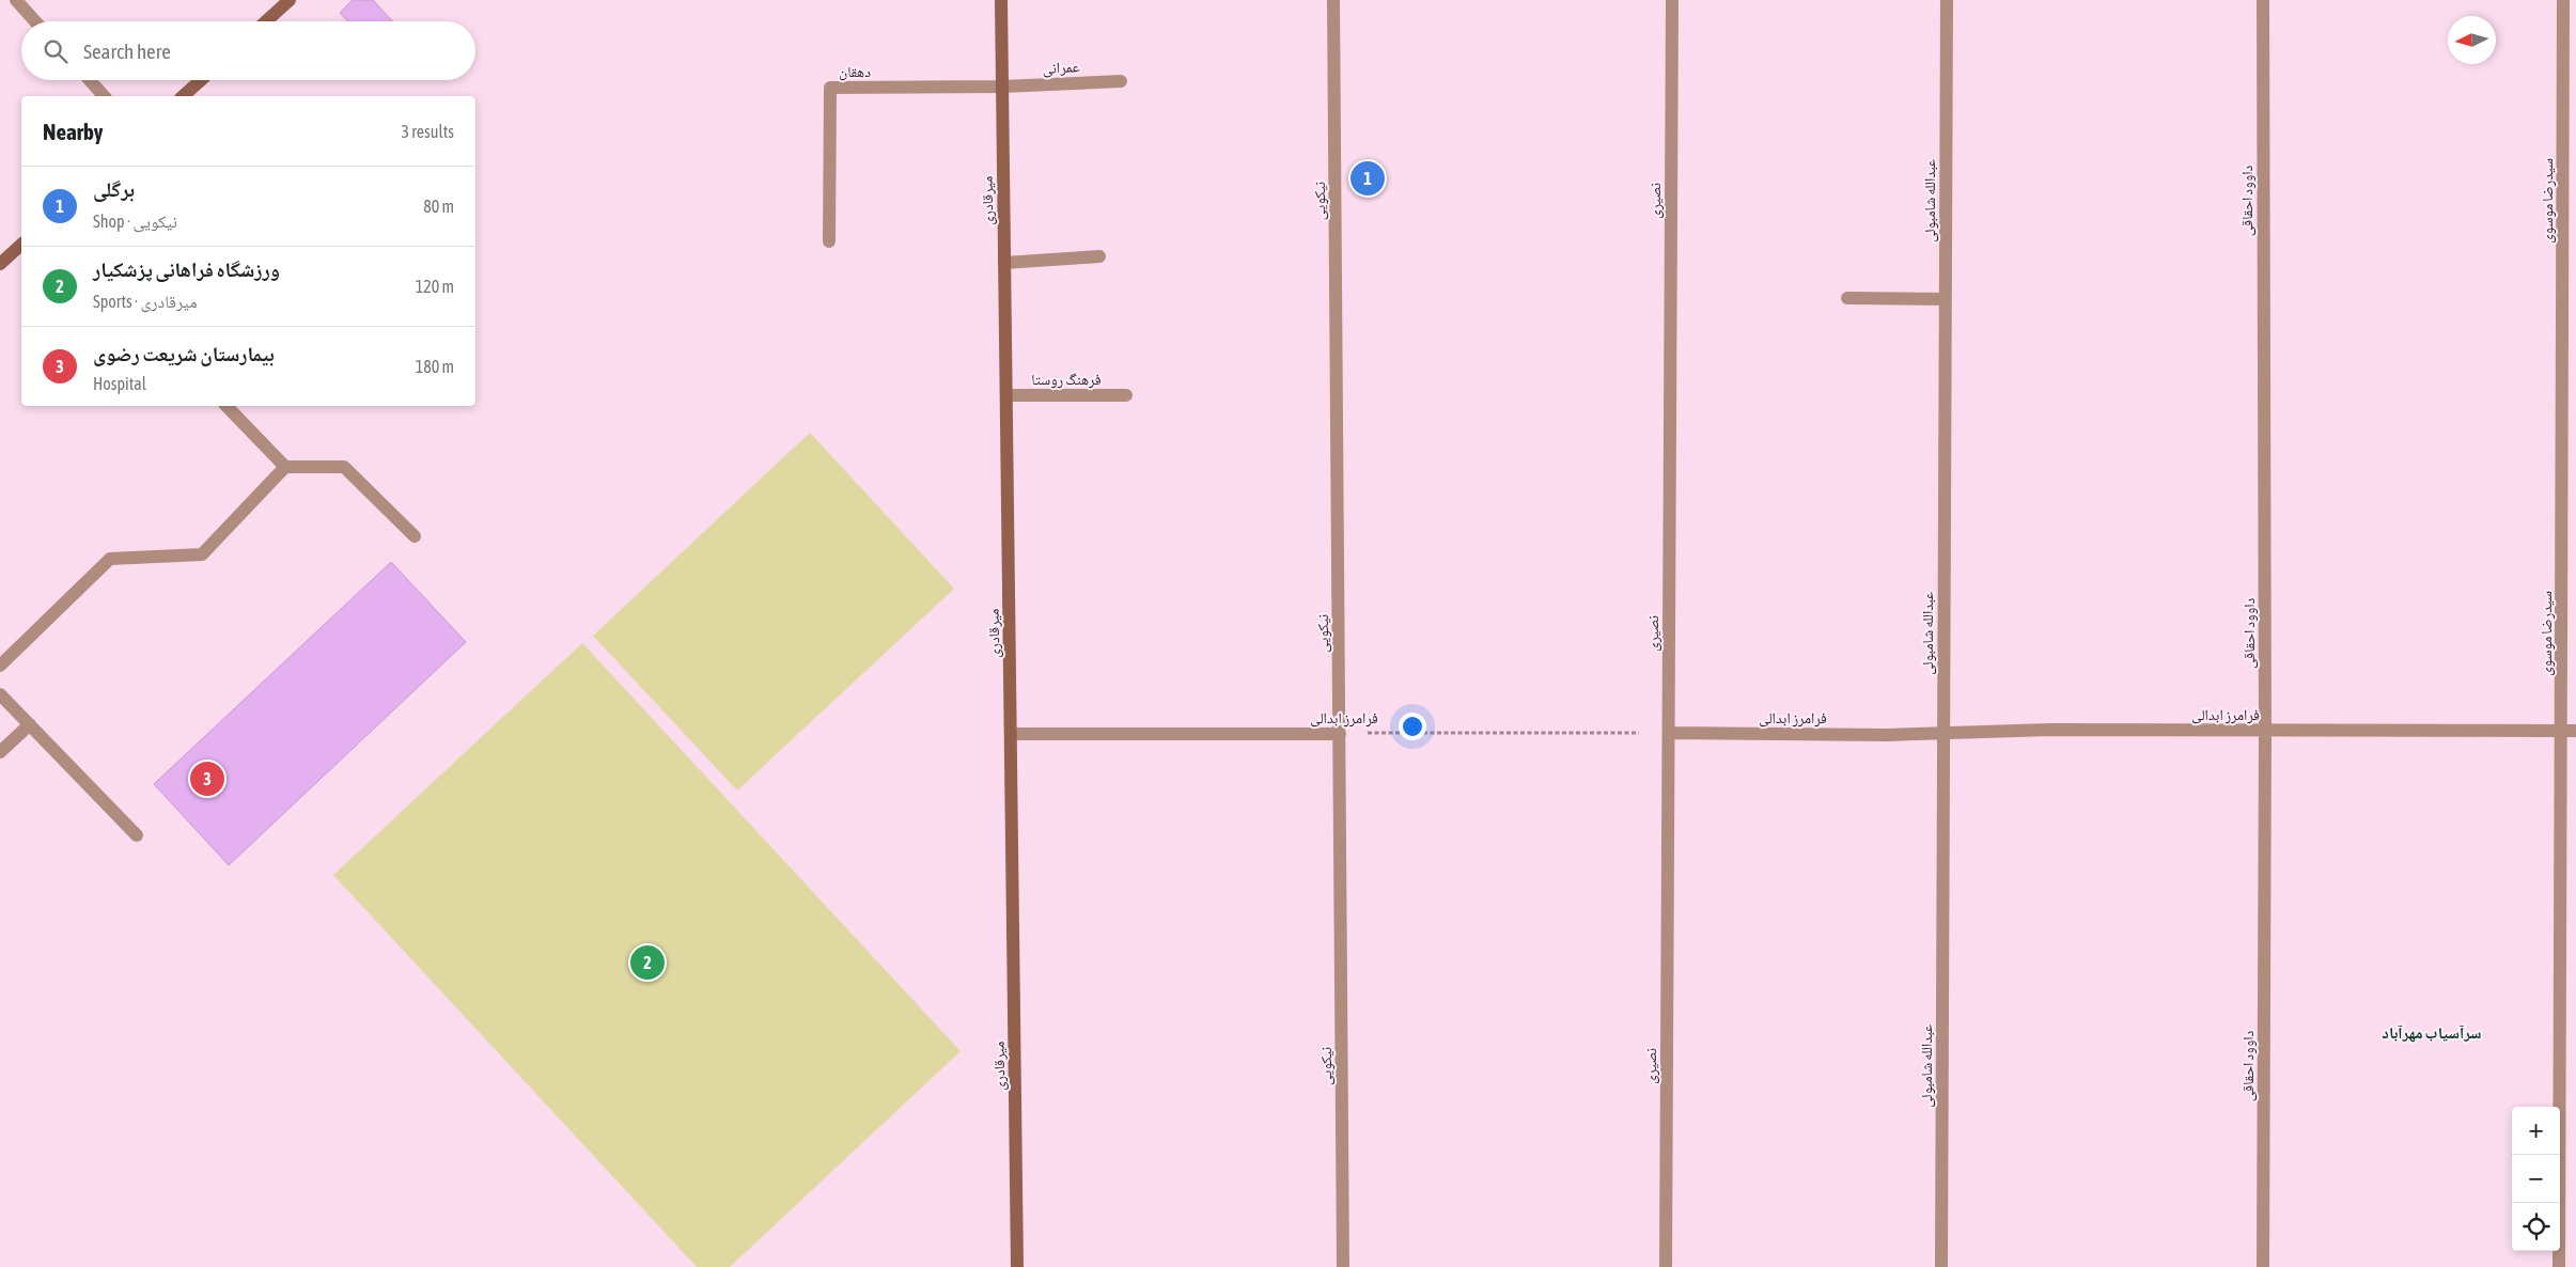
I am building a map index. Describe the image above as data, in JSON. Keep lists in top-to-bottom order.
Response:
{
  "streets": {
    "street": [
      "عمرانی",
      "دهقان",
      "میرقادری",
      "نیکویی",
      "نصیری",
      "عبدالله شامبولی",
      "داوود احقاقی",
      "سیدرضا موسوی",
      "فرهنگ روستا",
      "فرامرز ابدالی"
    ]
  },
  "crossings": [
    ["عمرانی", "دهقان"],
    ["عمرانی", "میرقادری"],
    ["دهقان", "میرقادری"],
    ["میرقادری", "فرهنگ روستا"],
    ["میرقادری", "فرامرز ابدالی"],
    ["نیکویی", "فرامرز ابدالی"],
    ["نصیری", "فرامرز ابدالی"],
    ["عبدالله شامبولی", "فرامرز ابدالی"],
    ["داوود احقاقی", "فرامرز ابدالی"],
    ["سیدرضا موسوی", "فرامرز ابدالی"]
  ],
  "districts": ["سرآسیاب مهرآباد"],
  "north": "left",
  "page": {
    "search": "Search here",
    "heading": ["Nearby", "3 results"],
    "pins": ["1", "3", "2"],
    "list": [
      {
        "mark": "1",
        "name": "برگلی",
        "note": "Shop · نیکویی",
        "value": "80 m"
      },
      {
        "mark": "2",
        "name": "ورزشگاه فراهانی پزشکیار",
        "note": "Sports · میرقادری",
        "value": "120 m"
      },
      {
        "mark": "3",
        "name": "بیمارستان شریعت رضوی",
        "note": "Hospital",
        "value": "180 m"
      }
    ],
    "map_buttons": ["+", "−"]
  }
}
